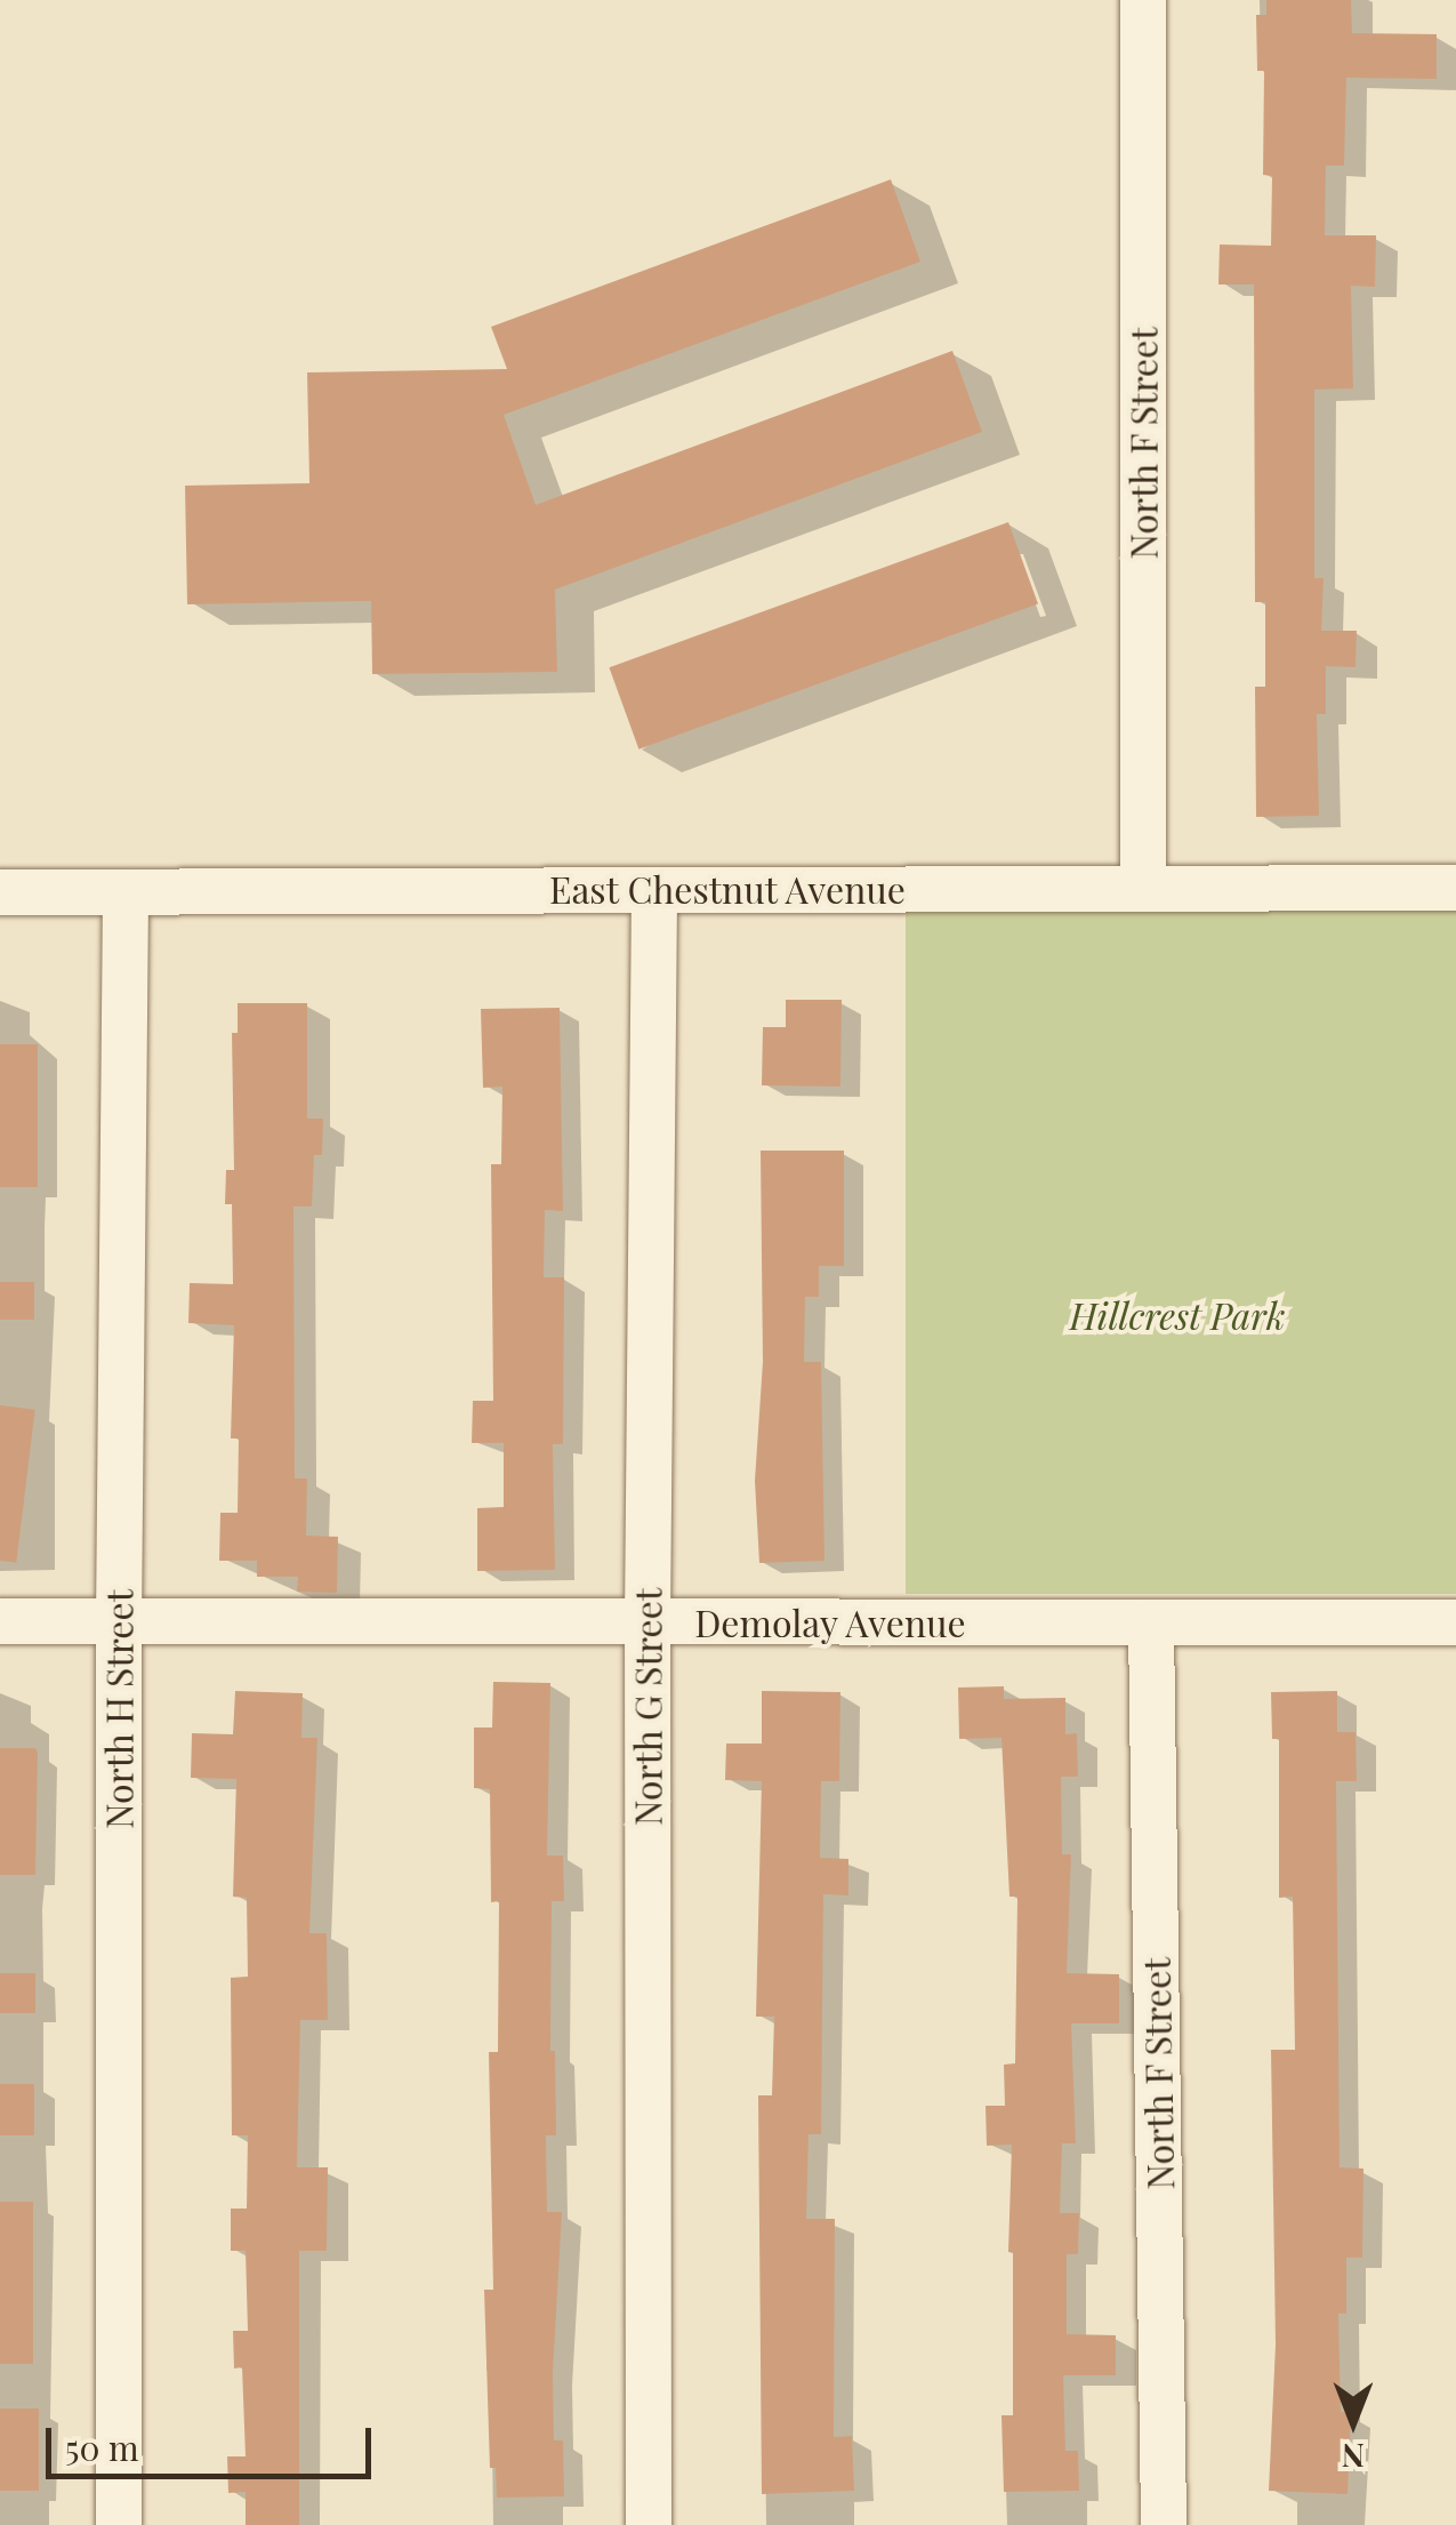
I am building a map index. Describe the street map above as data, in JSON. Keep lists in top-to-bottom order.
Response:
{
  "streets": {
    "street": [
      "North F Street",
      "East Chestnut Avenue",
      "Demolay Avenue",
      "North G Street",
      "North H Street"
    ]
  },
  "crossings": [
    ["North F Street", "East Chestnut Avenue"],
    ["North F Street", "Demolay Avenue"],
    ["East Chestnut Avenue", "North G Street"],
    ["East Chestnut Avenue", "North H Street"],
    ["Demolay Avenue", "North G Street"],
    ["Demolay Avenue", "North H Street"]
  ],
  "parks": ["Hillcrest Park"],
  "scale_bar": "50 m",
  "north": "bottom"
}
